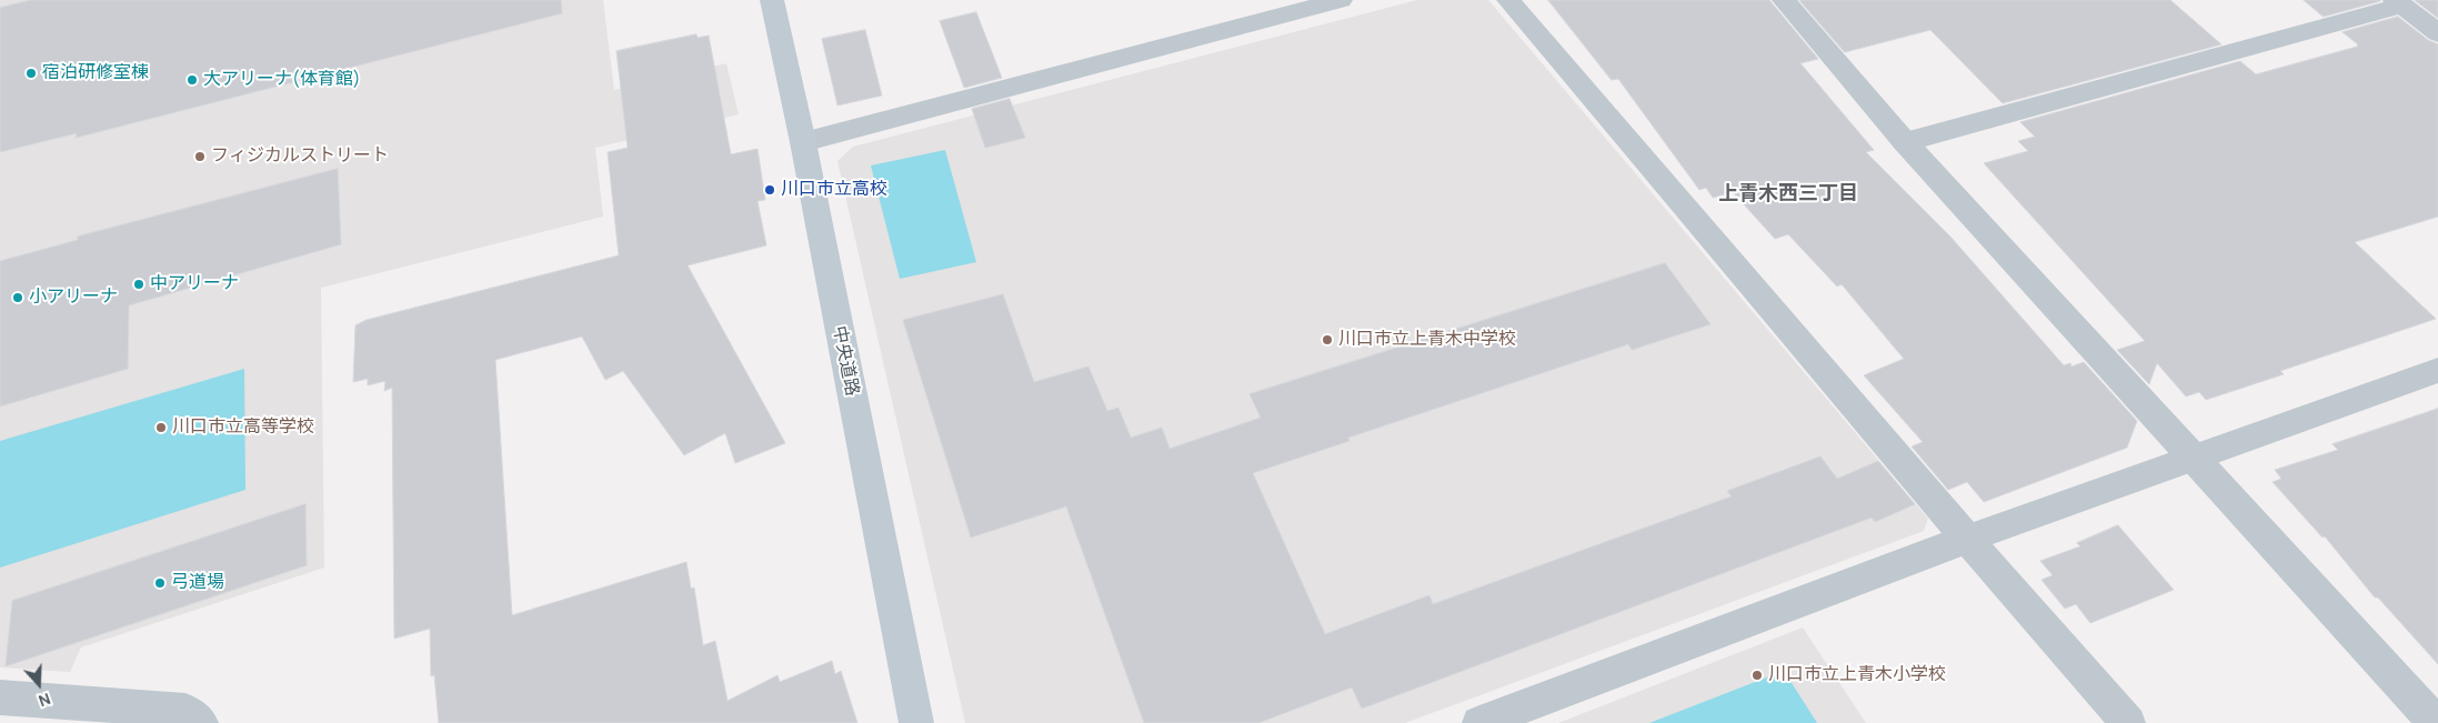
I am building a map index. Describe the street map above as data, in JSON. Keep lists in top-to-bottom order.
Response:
{
  "streets": {
    "main road": ["中央道路"]
  },
  "districts": ["上青木西三丁目"],
  "places": [
    "宿泊研修室棟",
    "大アリーナ(体育館)",
    "フィジカルストリート",
    "川口市立高校",
    "中アリーナ",
    "小アリーナ",
    "川口市立上青木中学校",
    "川口市立高等学校",
    "弓道場",
    "川口市立上青木小学校"
  ],
  "north": "bottom"
}
